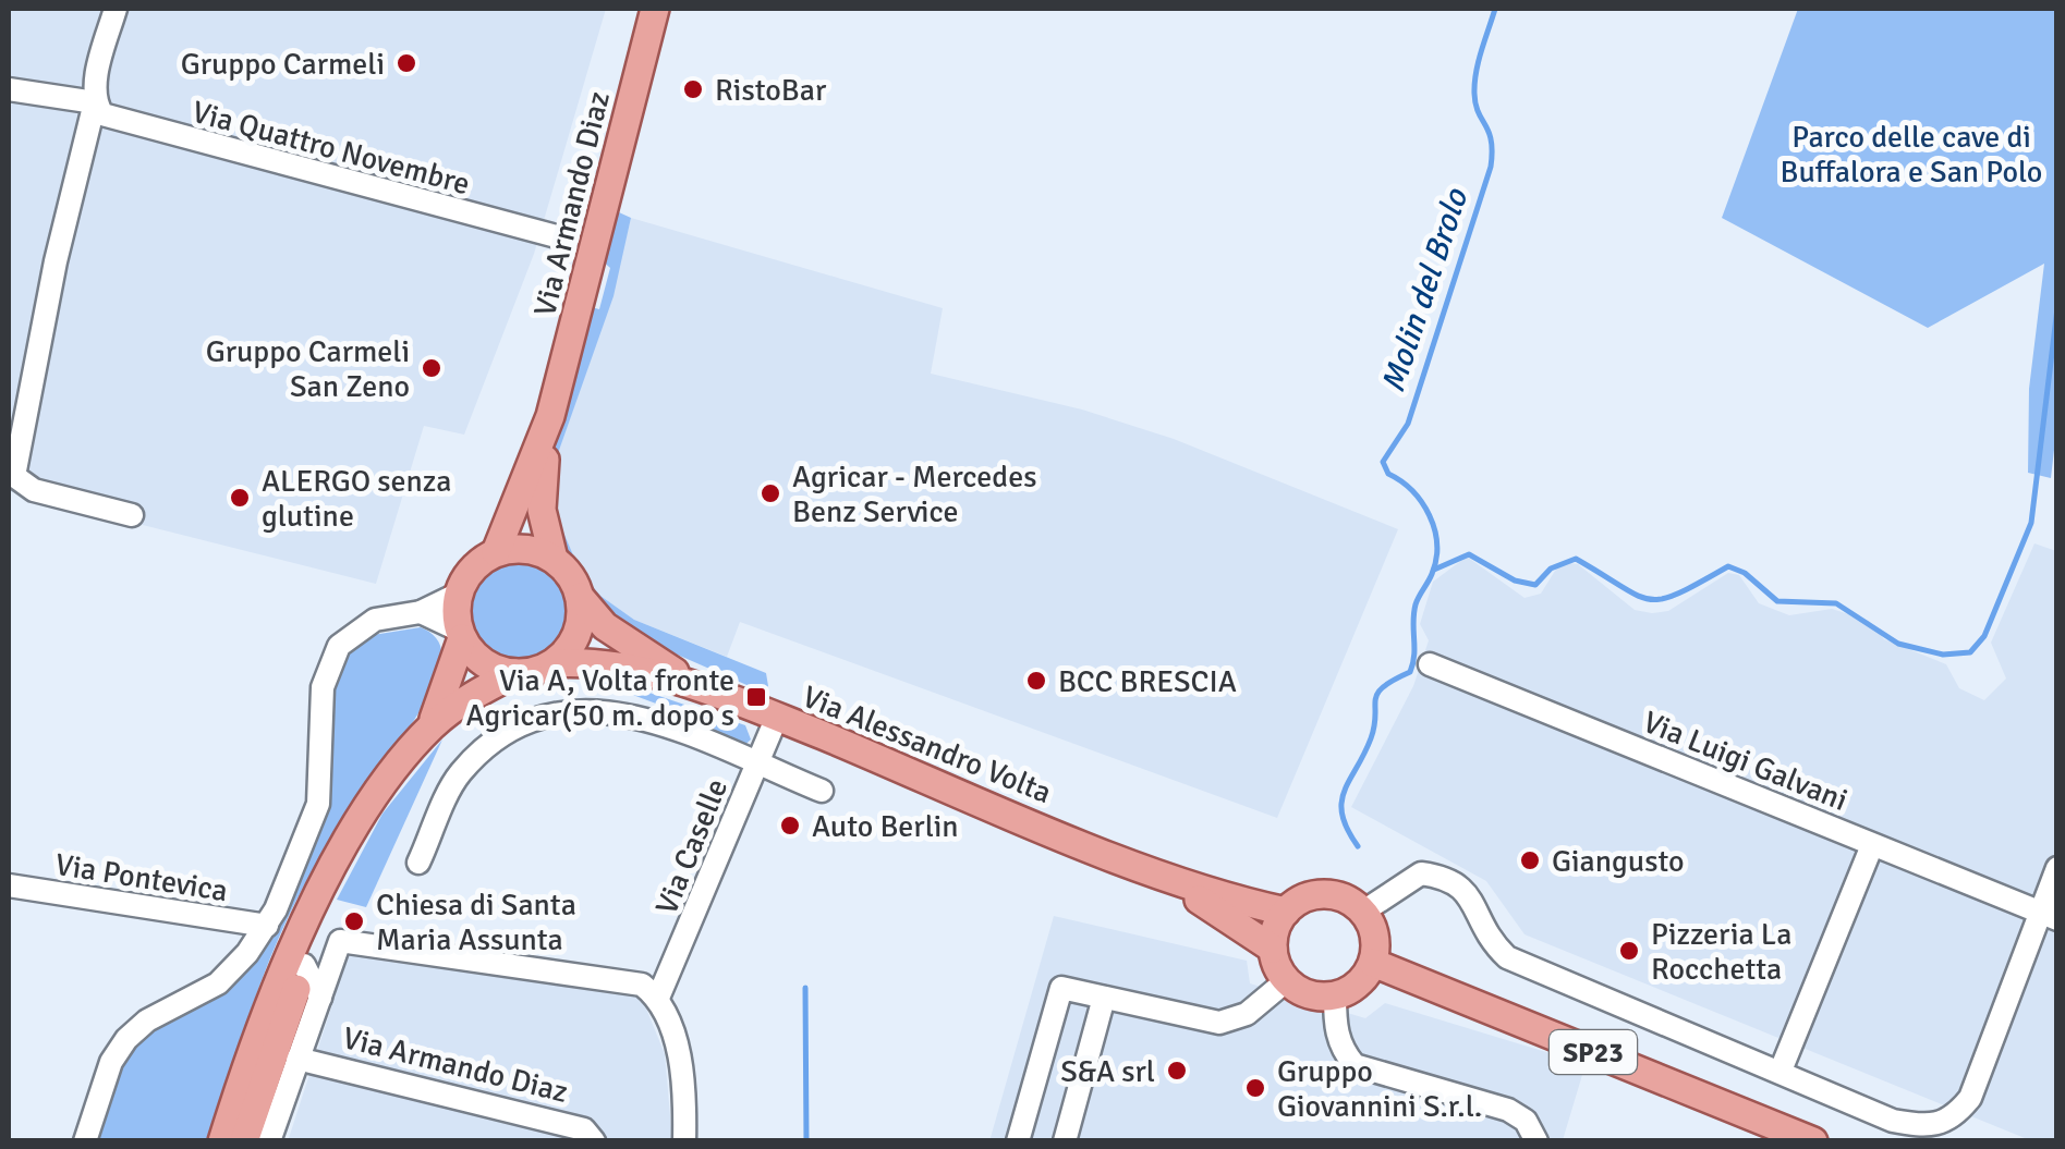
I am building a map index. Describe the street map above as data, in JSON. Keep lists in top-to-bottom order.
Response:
{
  "streets": {
    "main road": ["Via Armando Diaz", "Via Alessandro Volta", "SP23"],
    "street": [
      "Via Quattro Novembre",
      "Via Luigi Galvani",
      "Via Caselle",
      "Via Pontevica"
    ]
  },
  "crossings": [
    ["Via Armando Diaz", "Via Alessandro Volta"],
    ["Via Armando Diaz", "Via Caselle"],
    ["Via Alessandro Volta", "Via Caselle"],
    ["Via Alessandro Volta", "SP23"]
  ],
  "water": ["Molin del Brolo"],
  "parks": ["Parco delle cave di Buffalora e San Polo"],
  "places": {
    "other": [
      "Gruppo Carmeli",
      "RistoBar",
      "Gruppo Carmeli San Zeno",
      "Agricar - Mercedes Benz Service",
      "ALERGO senza glutine",
      "BCC BRESCIA",
      "Auto Berlin",
      "Giangusto",
      "Chiesa di Santa Maria Assunta",
      "Pizzeria La Rocchetta",
      "S&A srl",
      "Gruppo Giovannini S.r.l."
    ],
    "transit": ["Via A, Volta fronte Agricar(50 m. dopo s"]
  }
}
